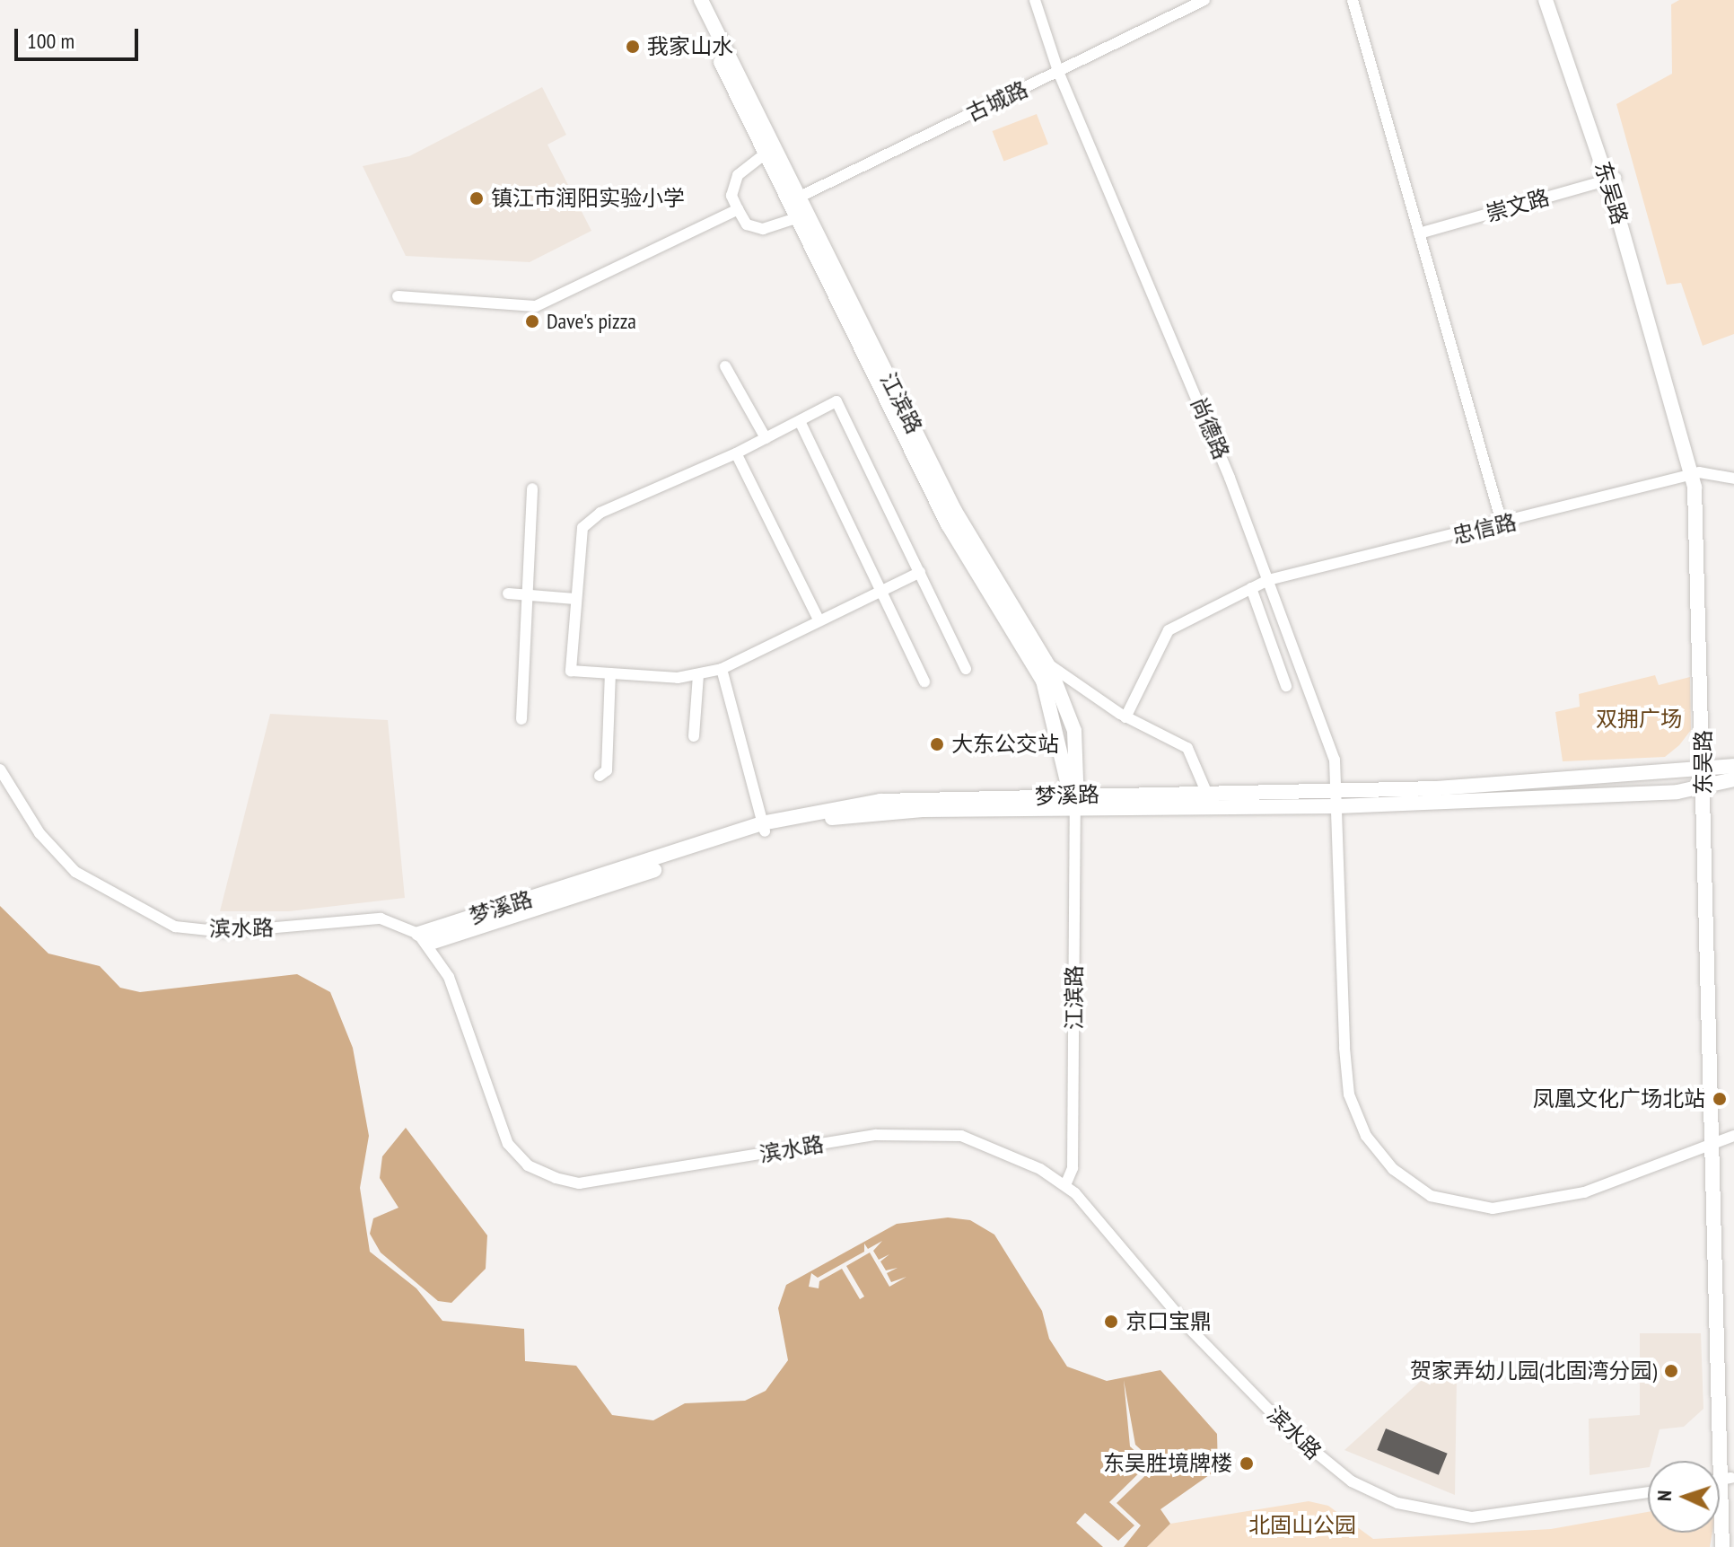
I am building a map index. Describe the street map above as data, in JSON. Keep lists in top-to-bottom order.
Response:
{
  "streets": {
    "main road": ["东吴路", "江滨路", "梦溪路"],
    "street": [
      "古城路",
      "崇文路",
      "尚德路",
      "忠信路",
      "滨水路"
    ]
  },
  "crossings": [
    ["古城路", "江滨路"],
    ["古城路", "尚德路"],
    ["东吴路", "崇文路"],
    ["东吴路", "尚德路"],
    ["东吴路", "忠信路"],
    ["东吴路", "梦溪路"],
    ["江滨路", "梦溪路"],
    ["江滨路", "滨水路"],
    ["尚德路", "忠信路"],
    ["尚德路", "梦溪路"],
    ["梦溪路", "滨水路"]
  ],
  "parks": ["双拥广场", "北固山公园"],
  "places": [
    "我家山水",
    "镇江市润阳实验小学",
    "Dave's pizza",
    "大东公交站",
    "凤凰文化广场北站",
    "京口宝鼎",
    "贺家弄幼儿园(北固湾分园)",
    "东吴胜境牌楼"
  ],
  "scale_bar": "100 m",
  "north": "left"
}
